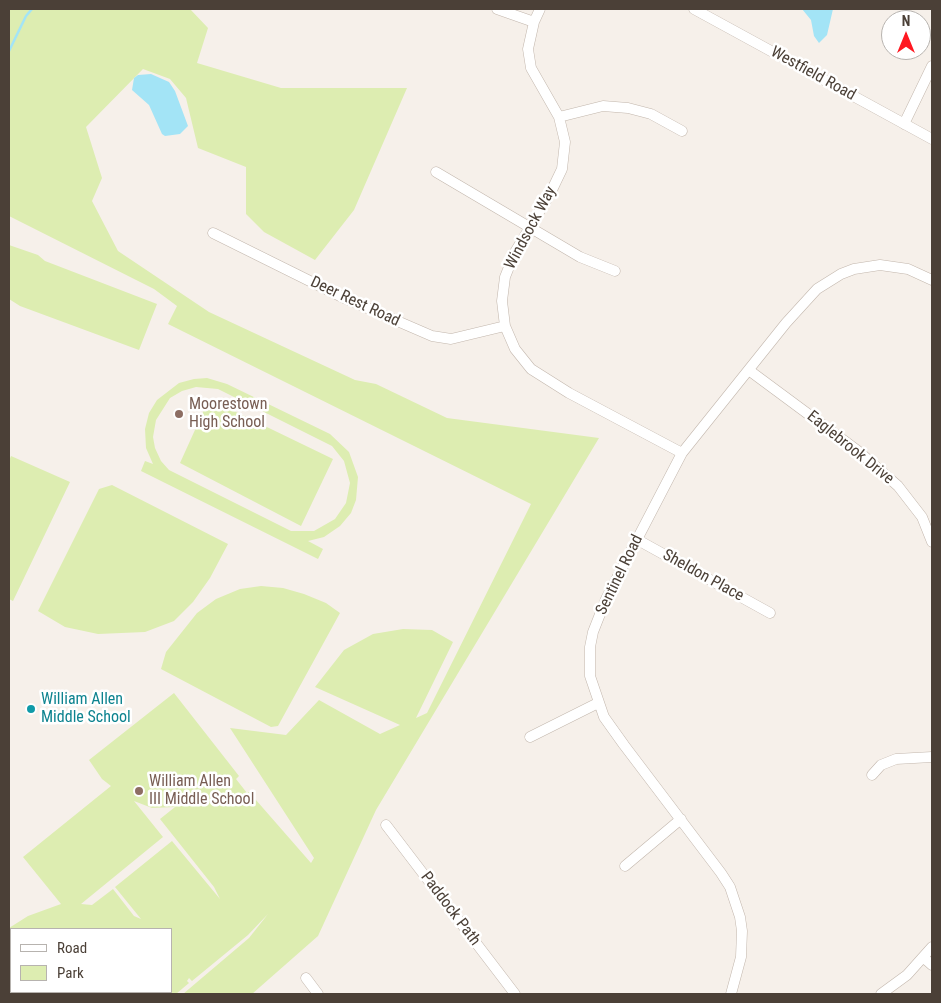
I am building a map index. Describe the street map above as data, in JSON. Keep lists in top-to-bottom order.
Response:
{
  "streets": {
    "street": [
      "Westfield Road",
      "Windsock Way",
      "Deer Rest Road",
      "Eaglebrook Drive",
      "Sentinel Road",
      "Sheldon Place",
      "Paddock Path"
    ]
  },
  "crossings": [
    ["Windsock Way", "Deer Rest Road"],
    ["Windsock Way", "Sentinel Road"],
    ["Eaglebrook Drive", "Sentinel Road"],
    ["Sentinel Road", "Sheldon Place"]
  ],
  "places": ["Moorestown High School", "William Allen Middle School", "William Allen III Middle School"],
  "legend": ["Road", "Park"],
  "north": "top"
}
